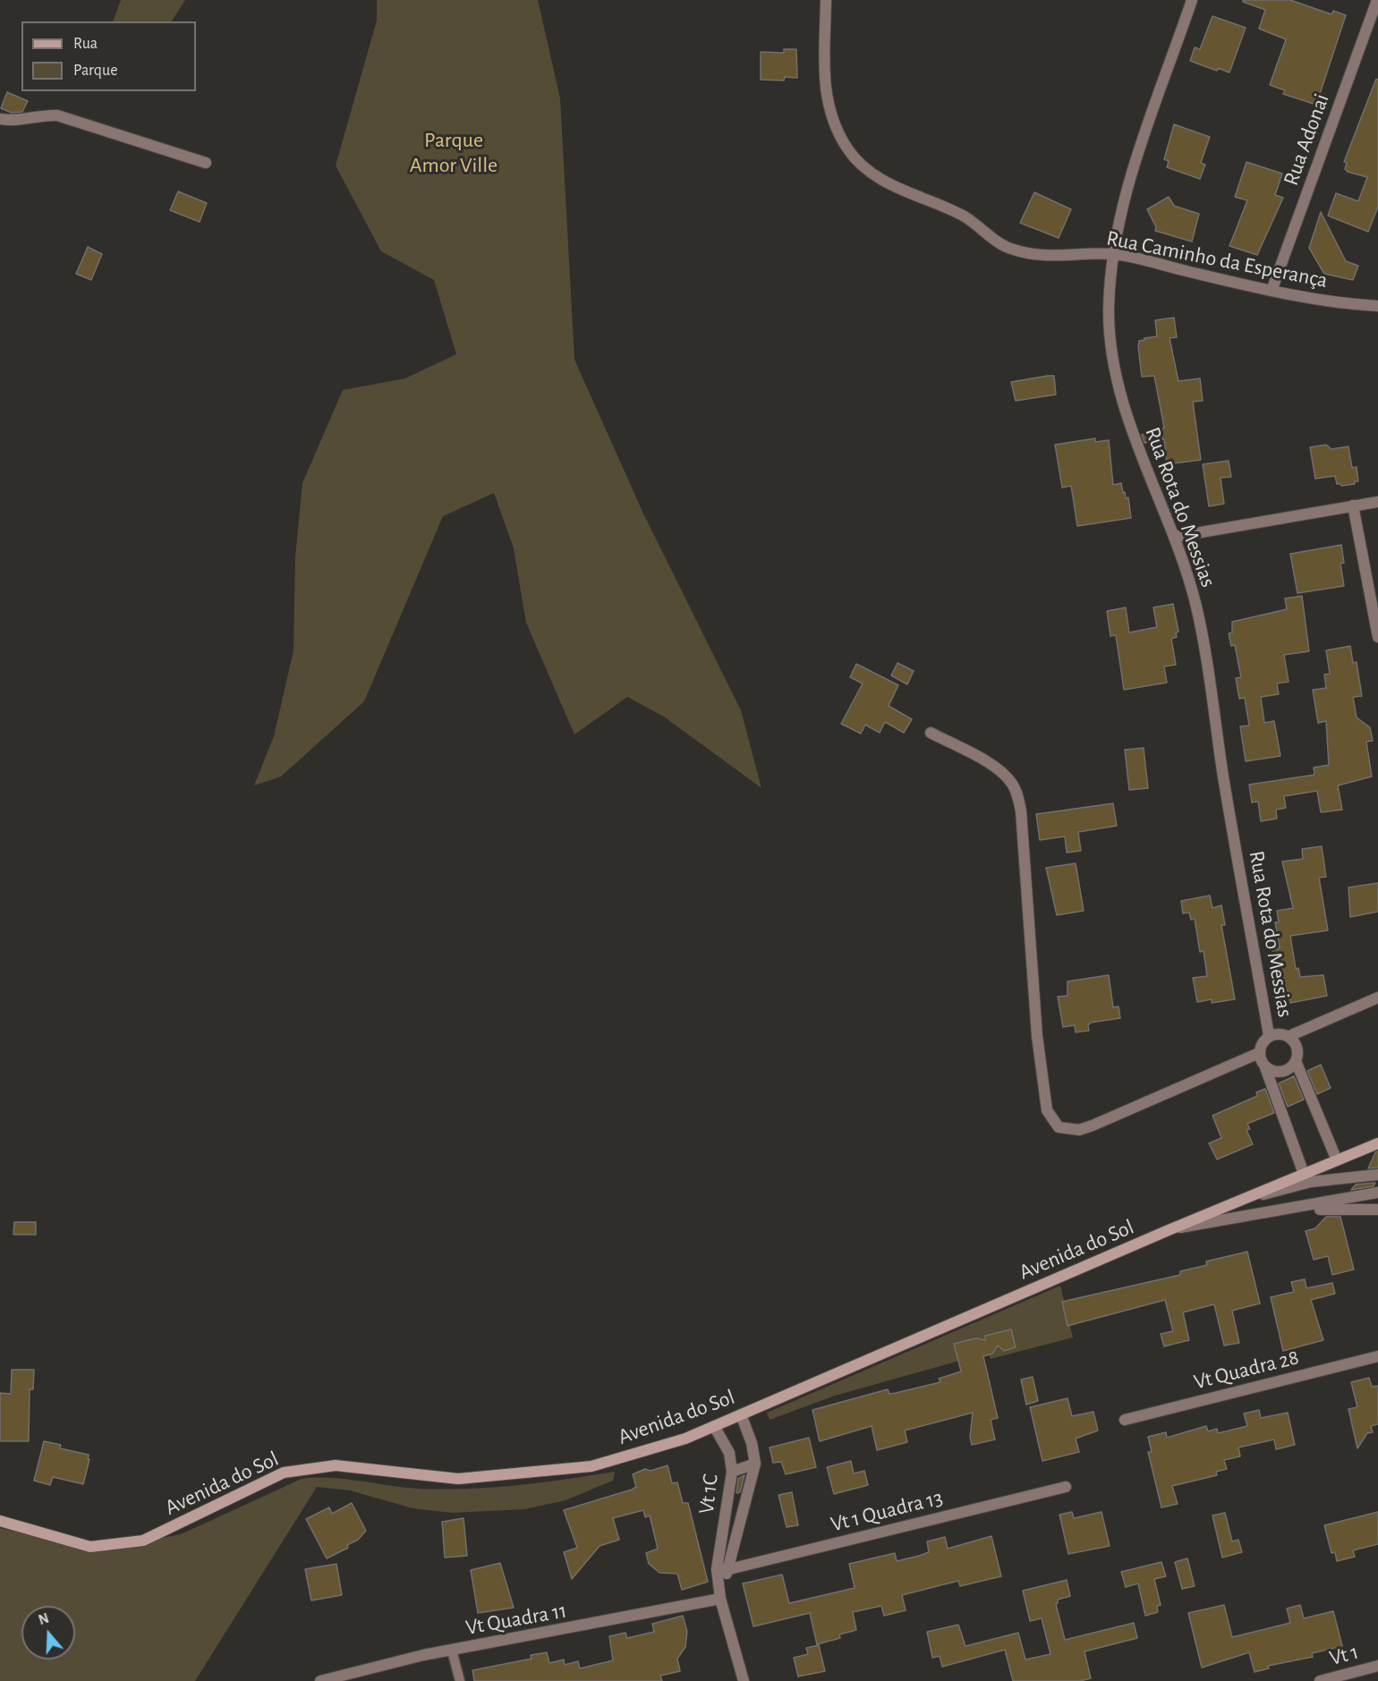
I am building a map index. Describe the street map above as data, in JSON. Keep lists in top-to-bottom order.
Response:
{
  "streets": {
    "street": [
      "Rua Adonai",
      "Rua Caminho da Esperança",
      "Rua Rota do Messias",
      "Avenida do Sol",
      "Vt Quadra 28",
      "Vt 1C",
      "Vt 1 Quadra 13",
      "Vt Quadra 11",
      "Vt 1"
    ]
  },
  "crossings": [
    ["Rua Adonai", "Rua Caminho da Esperança"],
    ["Rua Caminho da Esperança", "Rua Rota do Messias"],
    ["Avenida do Sol", "Vt 1C"],
    ["Vt 1C", "Vt 1 Quadra 13"]
  ],
  "parks": ["Parque Amor Ville"],
  "legend": ["Rua", "Parque"],
  "north": "top"
}
